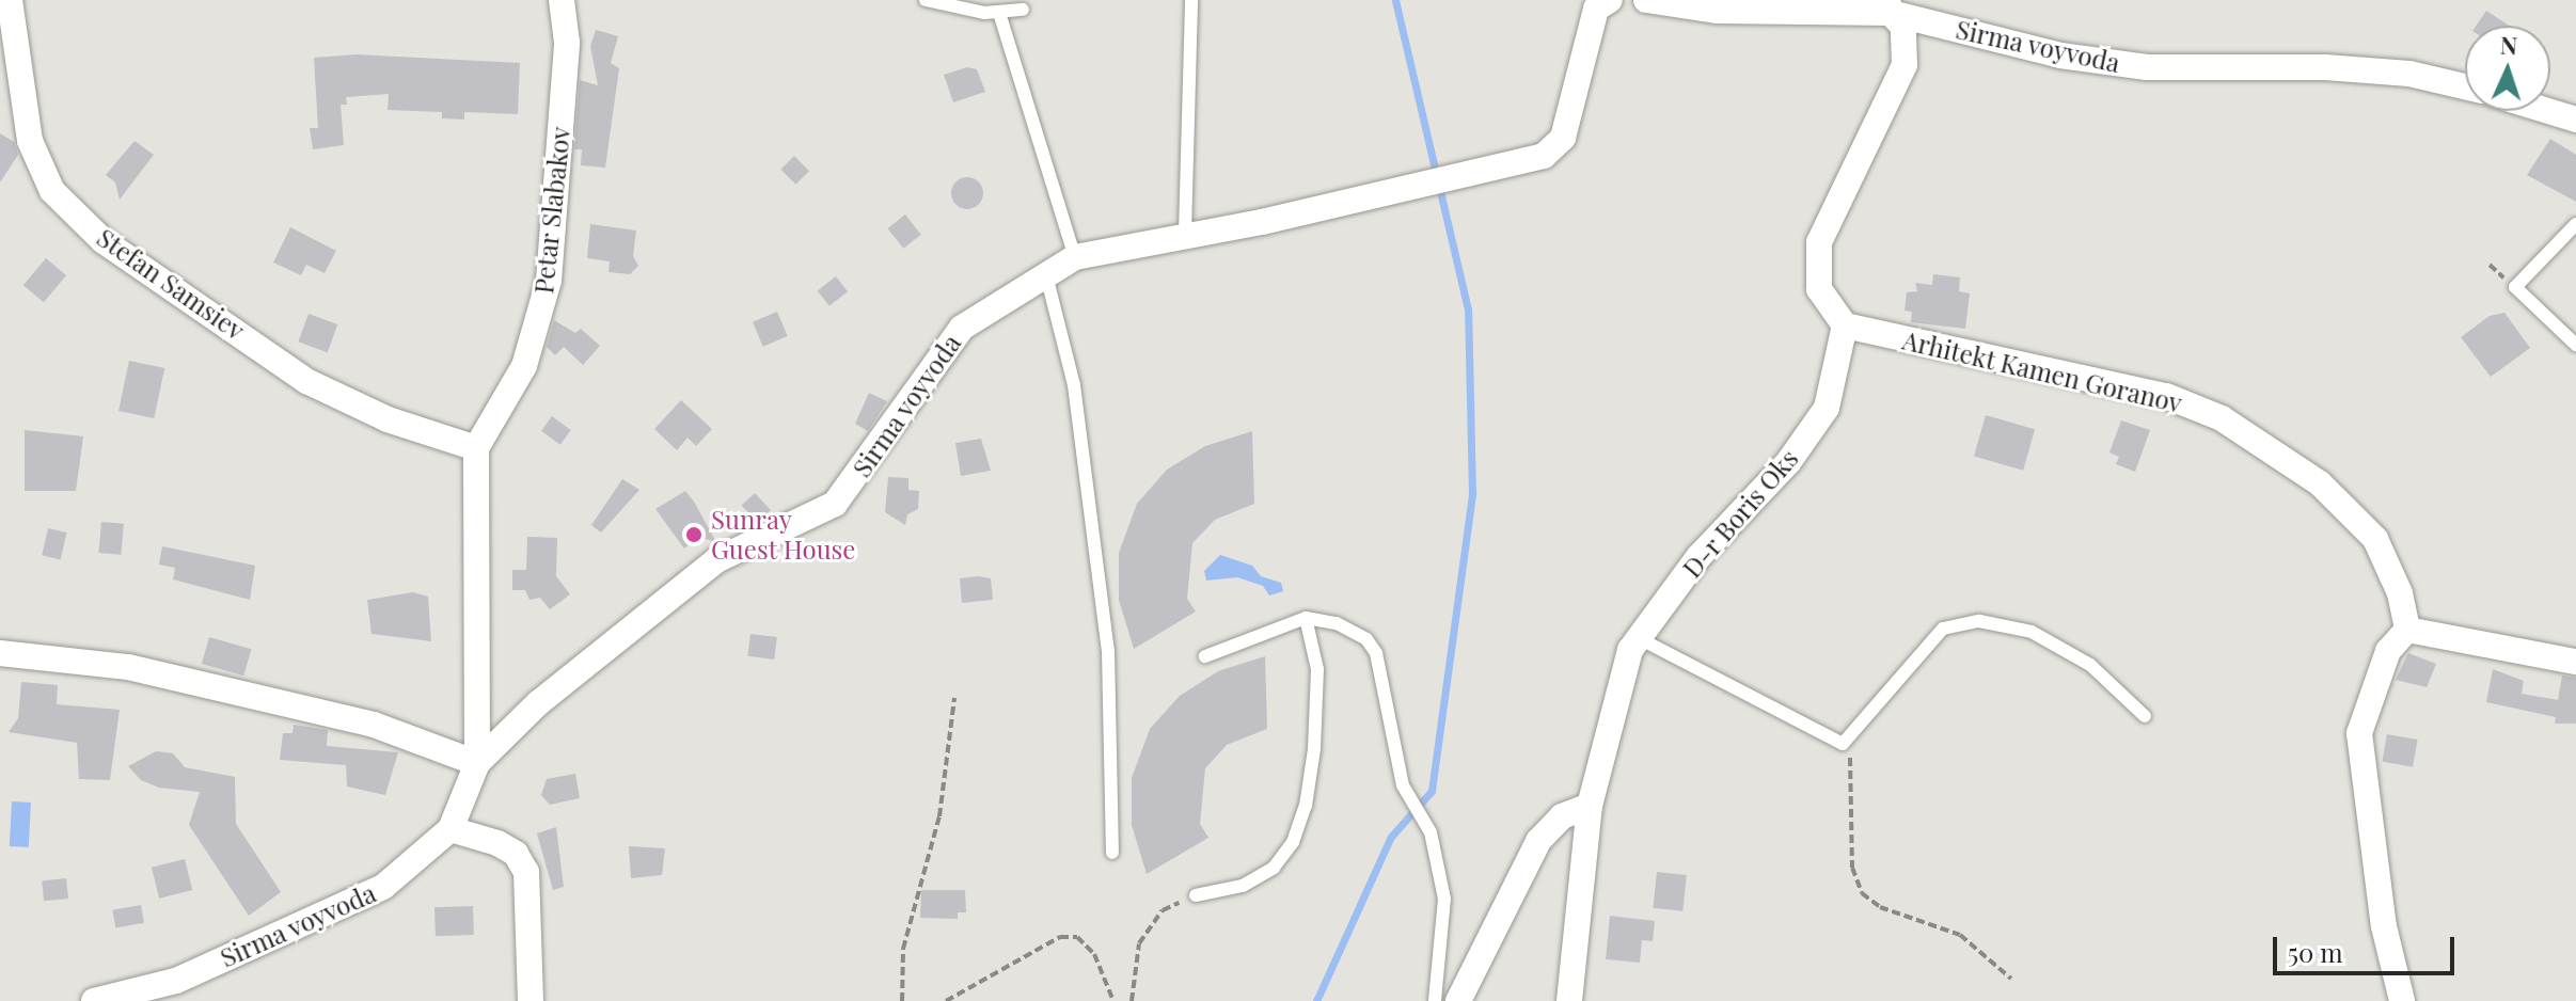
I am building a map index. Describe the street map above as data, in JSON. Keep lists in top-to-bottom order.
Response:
{
  "streets": {
    "street": [
      "Sirma voyvoda",
      "Petar Slabakov",
      "Stefan Samsiev",
      "Arhitekt Kamen Goranov",
      "D-r Boris Oks"
    ]
  },
  "crossings": [
    ["Petar Slabakov", "Stefan Samsiev"],
    ["Arhitekt Kamen Goranov", "D-r Boris Oks"]
  ],
  "places": ["Sunray Guest House"],
  "scale_bar": "50 m",
  "north": "top"
}
